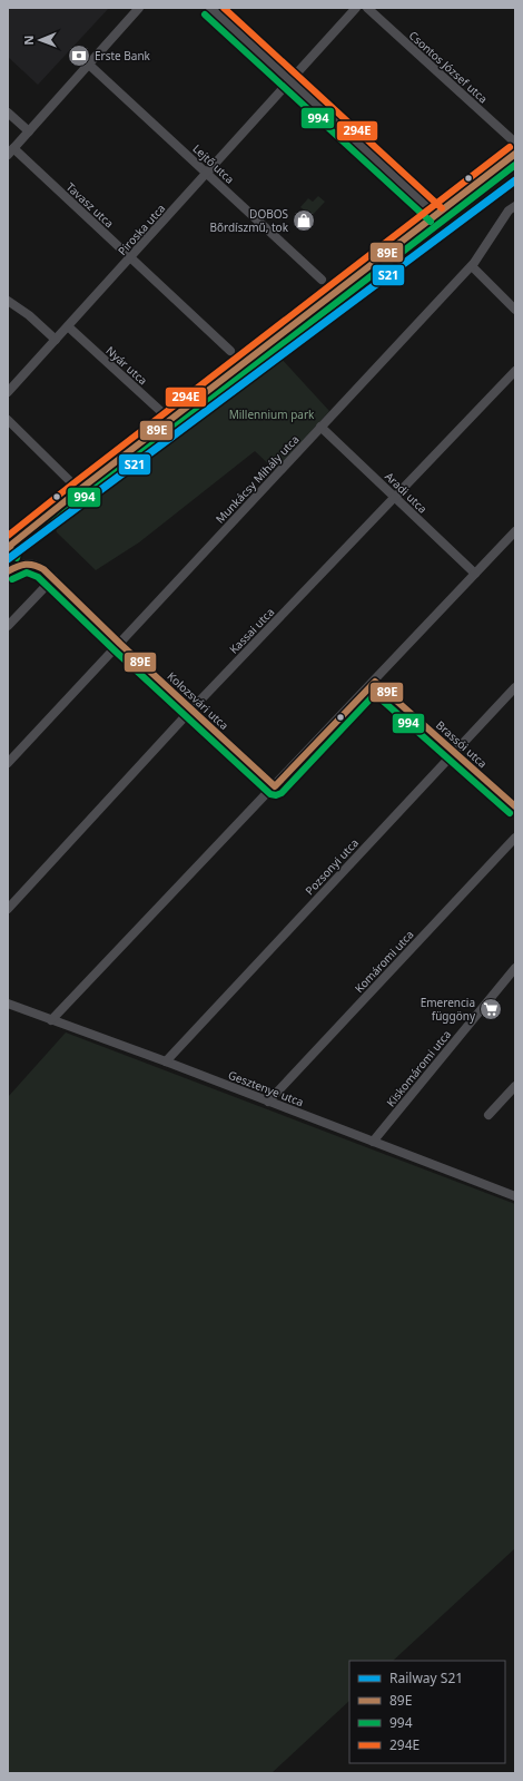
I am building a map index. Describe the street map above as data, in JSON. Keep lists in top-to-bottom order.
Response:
{
  "streets": {
    "street": [
      "Csontos József utca",
      "Lejtő utca",
      "Tavasz utca",
      "Piroska utca",
      "Nyár utca",
      "Munkácsy Mihály utca",
      "Aradi utca",
      "Kassai utca",
      "Kolozsvári utca",
      "Brassói utca",
      "Pozsonyi utca",
      "Komáromi utca",
      "Kiskomáromi utca",
      "Gesztenye utca"
    ]
  },
  "crossings": [
    ["Lejtő utca", "Piroska utca"],
    ["Tavasz utca", "Piroska utca"],
    ["Piroska utca", "Nyár utca"],
    ["Munkácsy Mihály utca", "Aradi utca"],
    ["Munkácsy Mihály utca", "Kolozsvári utca"],
    ["Aradi utca", "Kassai utca"],
    ["Kassai utca", "Kolozsvári utca"],
    ["Brassói utca", "Pozsonyi utca"],
    ["Pozsonyi utca", "Gesztenye utca"],
    ["Komáromi utca", "Gesztenye utca"],
    ["Kiskomáromi utca", "Gesztenye utca"]
  ],
  "parks": ["Millennium park"],
  "places": {
    "bank": ["Erste Bank"],
    "shop": ["DOBOS Bőrdíszmű, tok"],
    "supermarket": ["Emerencia függöny"]
  },
  "lines": [
    "transit line 294E",
    "transit line 994",
    "transit line 89E",
    "rail line S21"
  ],
  "legend": [
    "Railway S21",
    "89E",
    "994",
    "294E"
  ],
  "north": "left"
}
